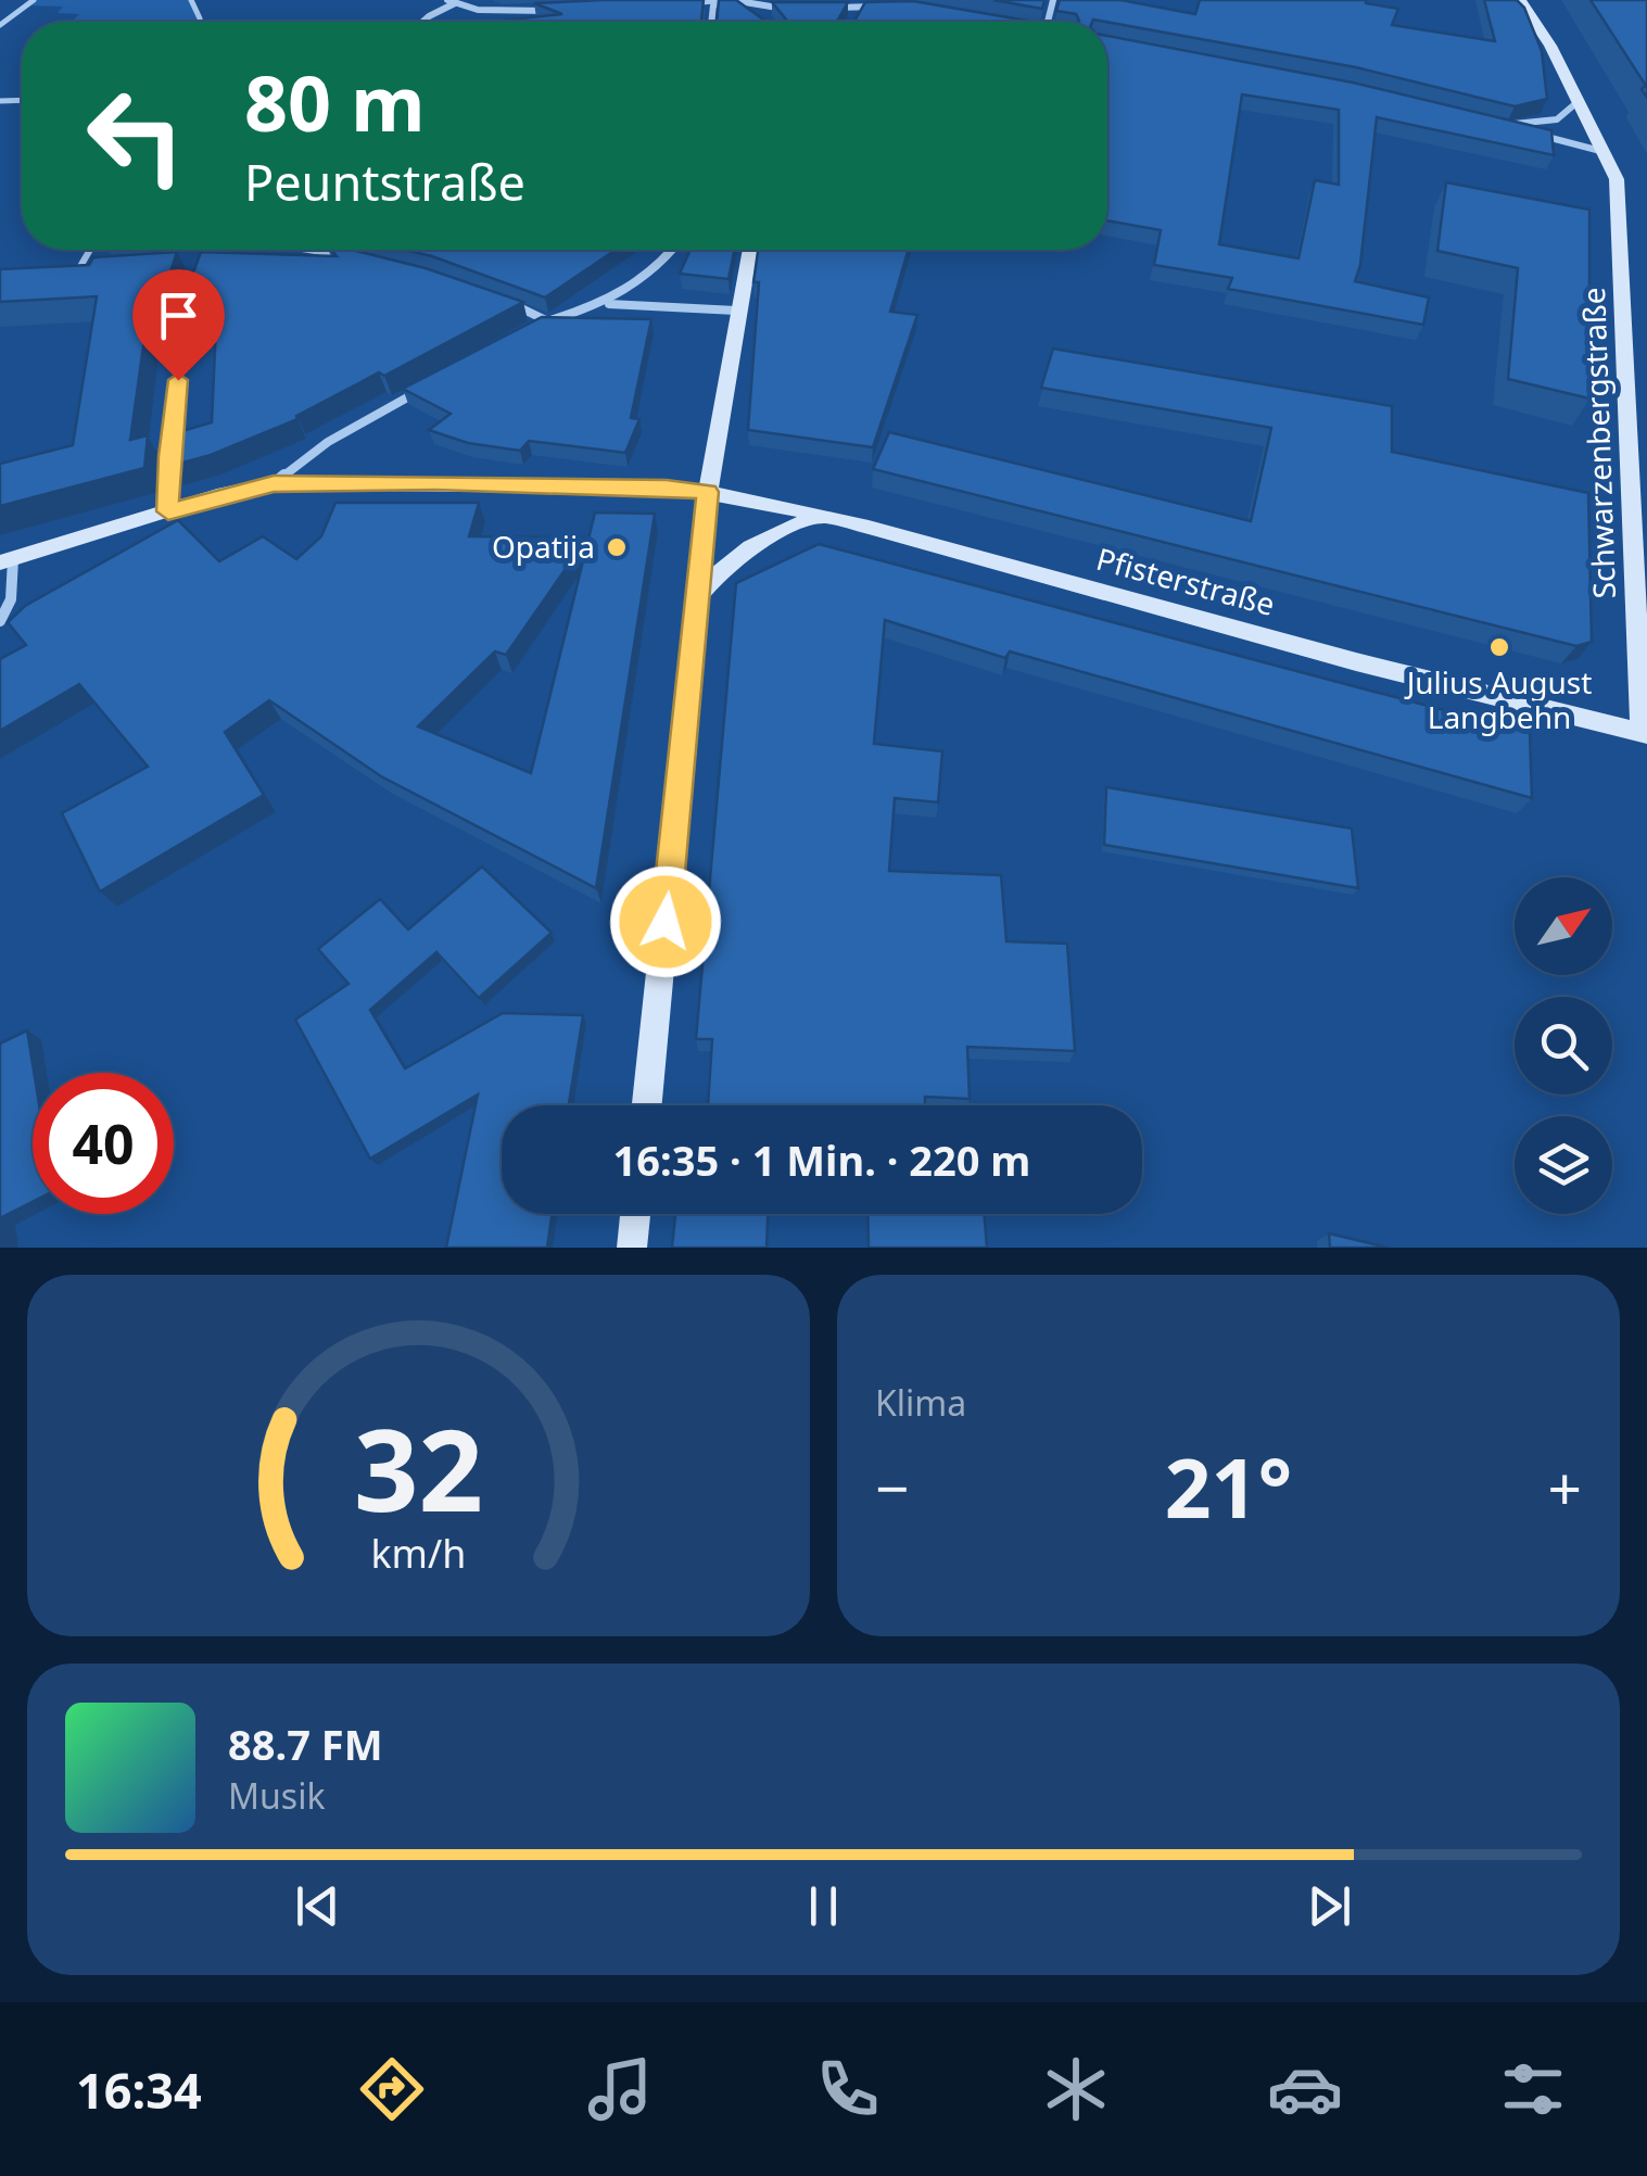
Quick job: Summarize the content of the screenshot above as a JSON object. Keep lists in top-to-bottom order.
{
  "streets": {
    "street": ["Schwarzenbergstraße", "Pfisterstraße"]
  },
  "crossings": [
    ["Schwarzenbergstraße", "Pfisterstraße"]
  ],
  "places": ["Opatija", "Julius August Langbehn"],
  "north": "top right",
  "page": {
    "turn": ["80 m", "Peuntstraße"],
    "limit": "40",
    "trip": "16:35 · 1 Min. · 220 m",
    "tile": "Klima",
    "heat": ["−", "21°", "+"],
    "song": ["88.7 FM", "Musik"],
    "tabs": "16:34",
    "gauge": ["32", "km/h"]
  }
}
